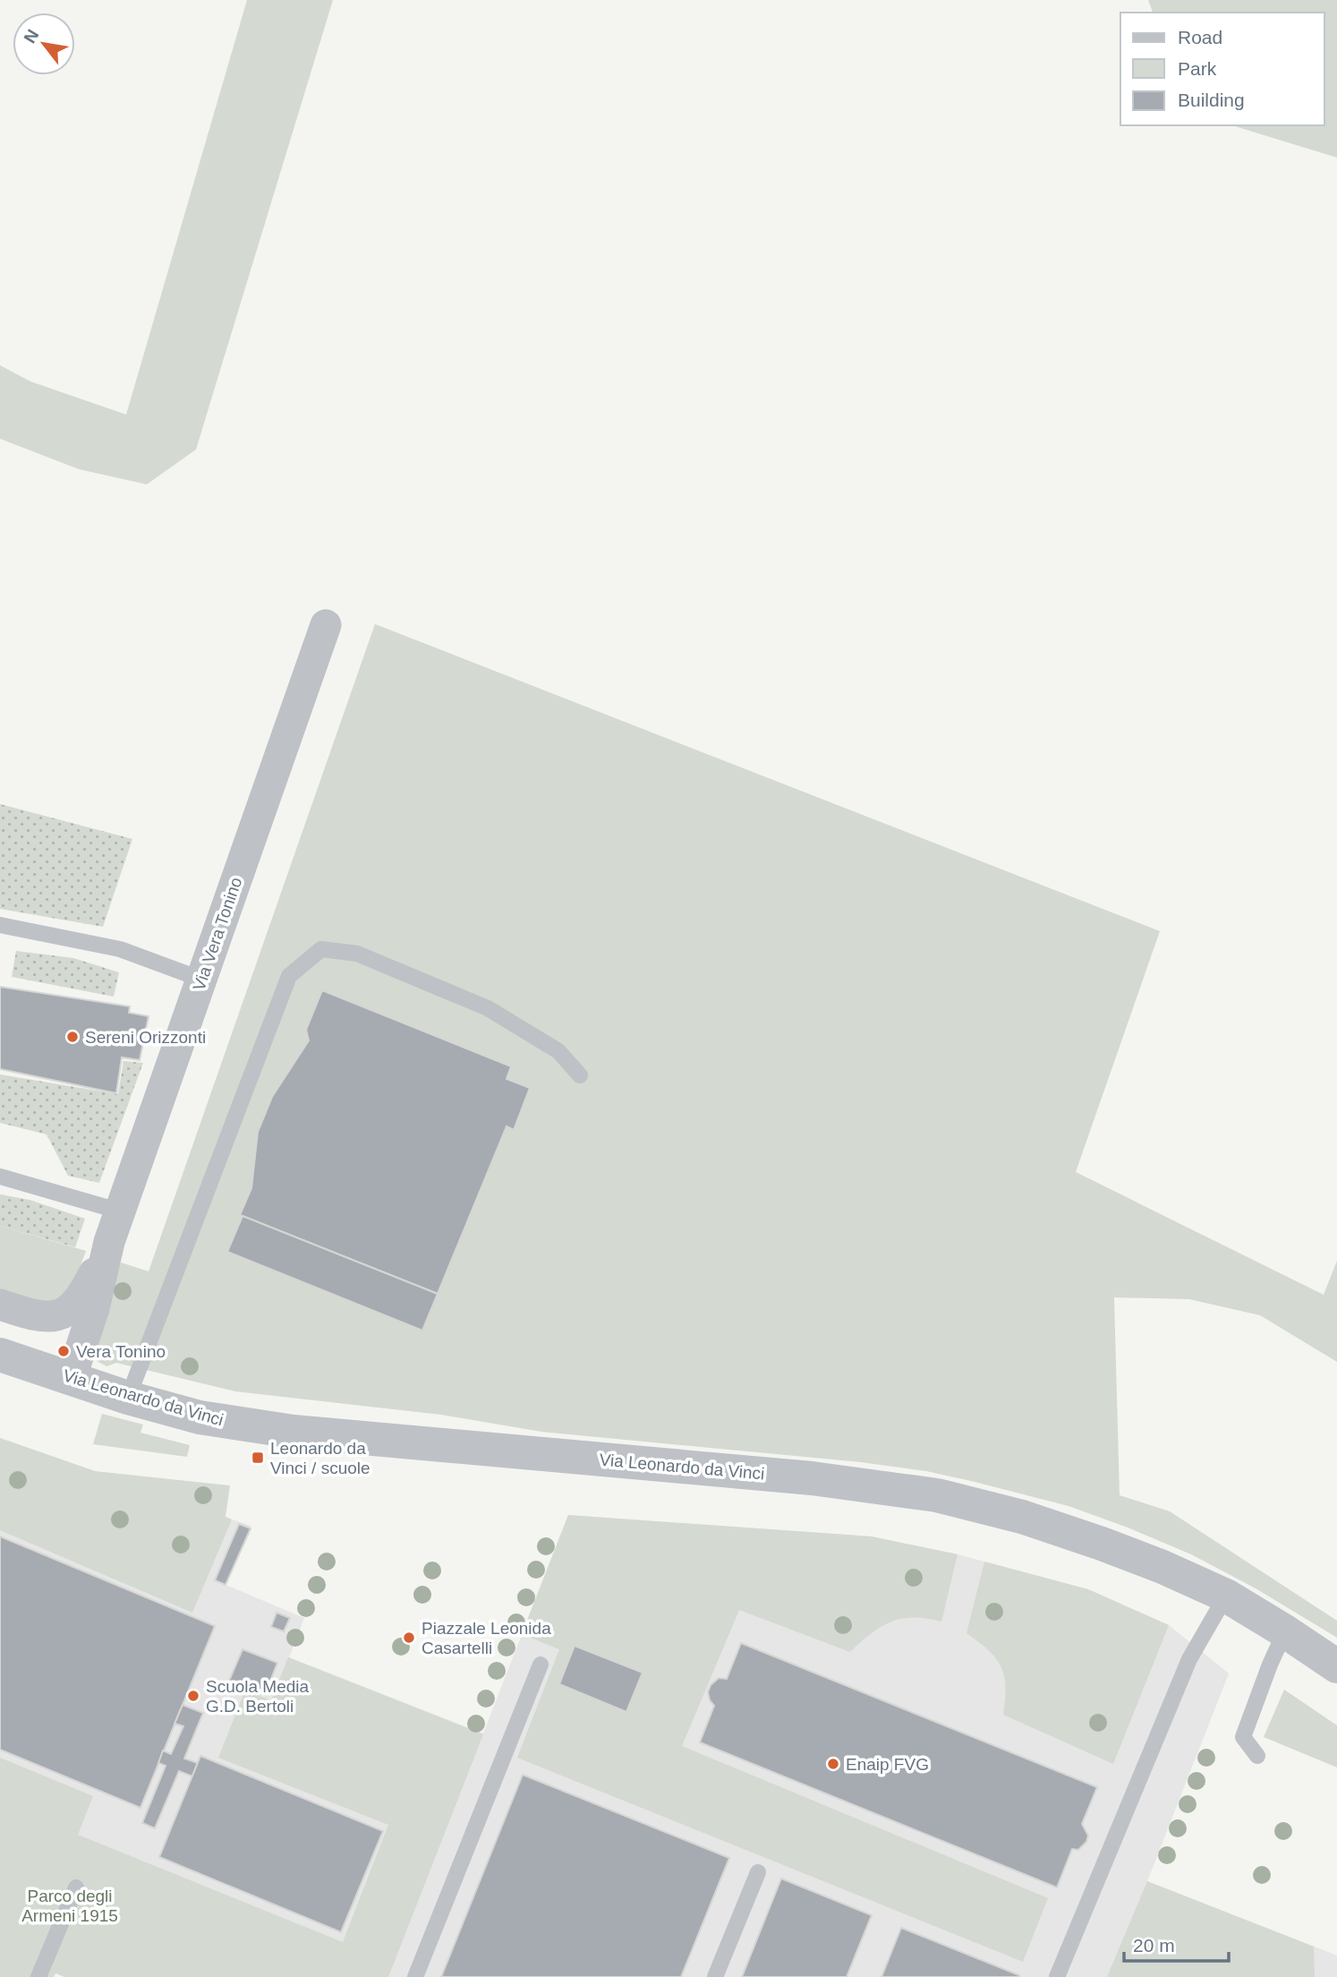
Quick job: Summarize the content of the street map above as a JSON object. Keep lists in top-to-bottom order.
{
  "streets": {
    "street": ["Via Vera Tonino", "Via Leonardo da Vinci"]
  },
  "crossings": [
    ["Via Vera Tonino", "Via Leonardo da Vinci"]
  ],
  "parks": ["Parco degli Armeni 1915"],
  "places": {
    "other": [
      "Sereni Orizzonti",
      "Vera Tonino",
      "Piazzale Leonida Casartelli",
      "Scuola Media G.D. Bertoli",
      "Enaip FVG"
    ],
    "transit": ["Leonardo da Vinci / scuole"]
  },
  "legend": ["Road", "Park", "Building"],
  "scale_bar": "20 m",
  "north": "top left"
}
